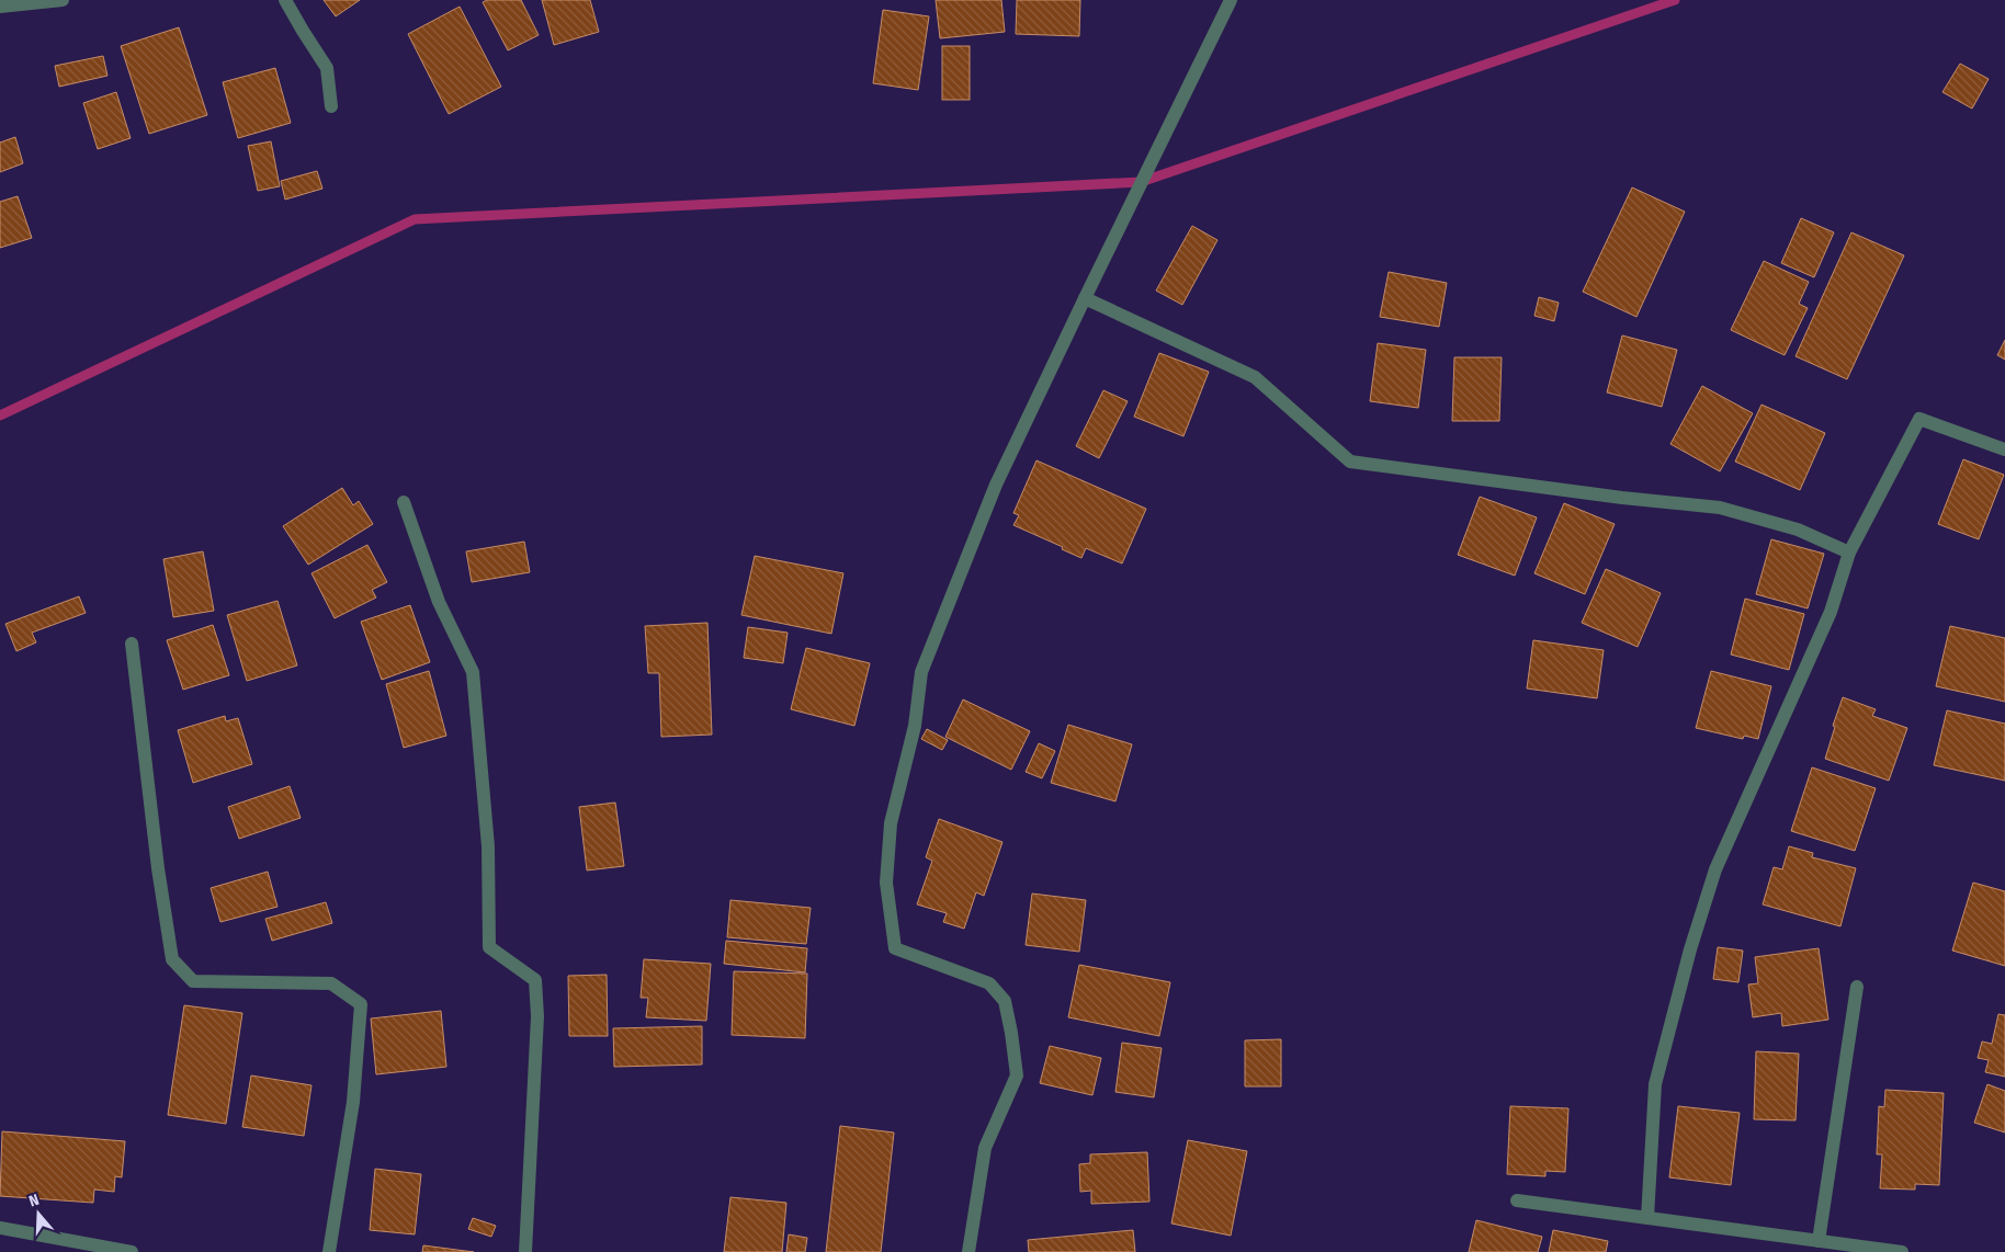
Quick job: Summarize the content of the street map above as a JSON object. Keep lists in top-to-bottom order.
{
  "north": "top"
}
